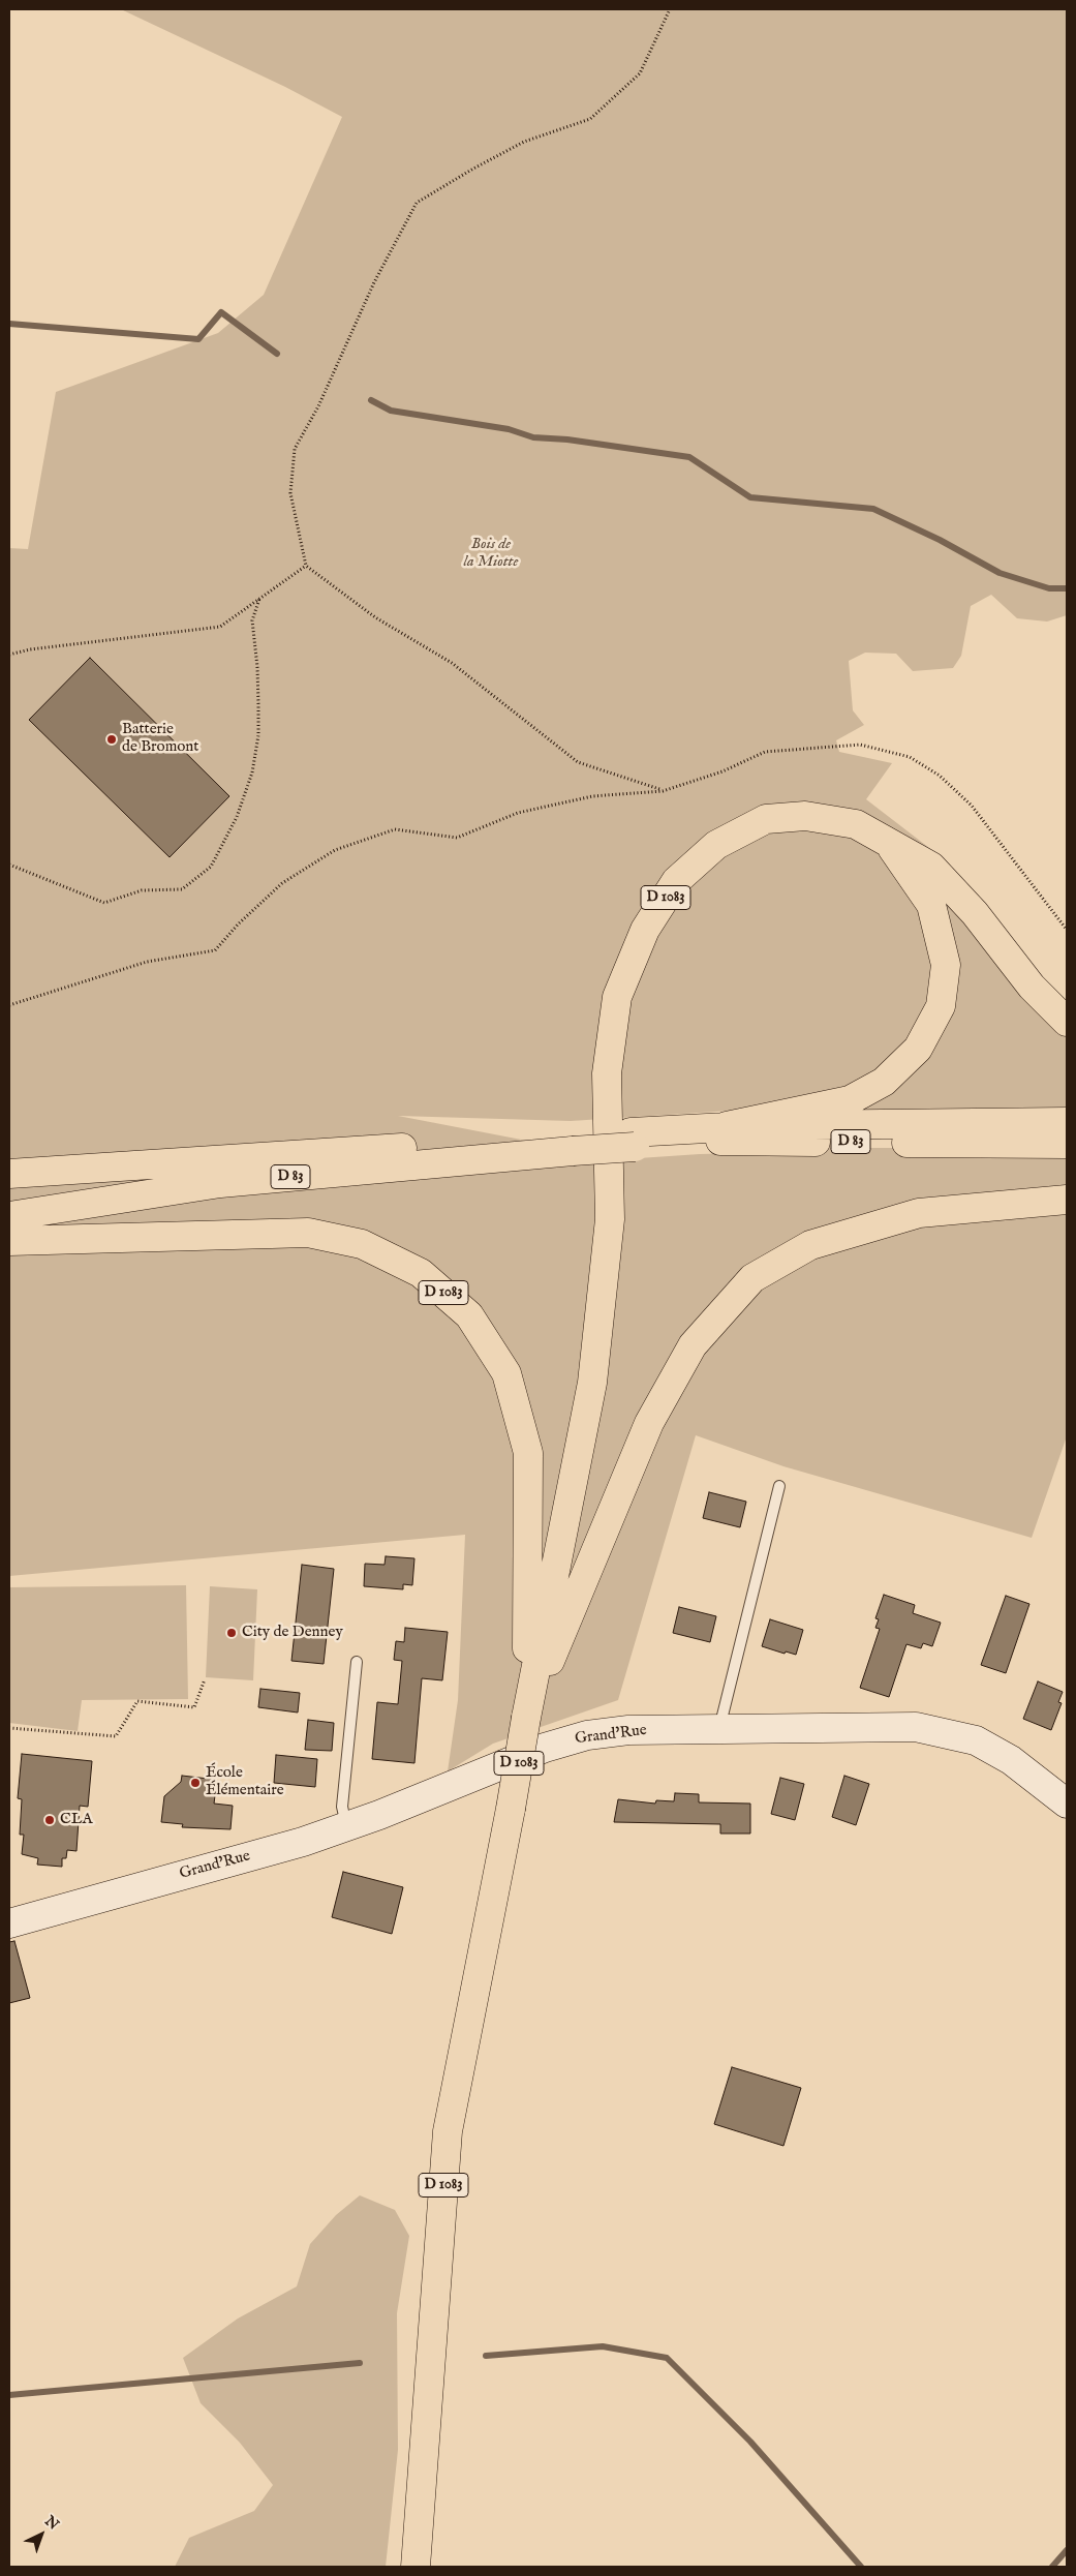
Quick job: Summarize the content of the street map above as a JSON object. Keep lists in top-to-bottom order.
{
  "streets": {
    "main road": ["D 1083", "D 83"],
    "street": ["Grand'Rue"]
  },
  "crossings": [
    ["D 1083", "D 83"]
  ],
  "parks": ["Bois de la Miotte"],
  "places": [
    "Batterie de Bromont",
    "City de Denney",
    "École Élémentaire",
    "CLA"
  ],
  "north": "top right"
}
